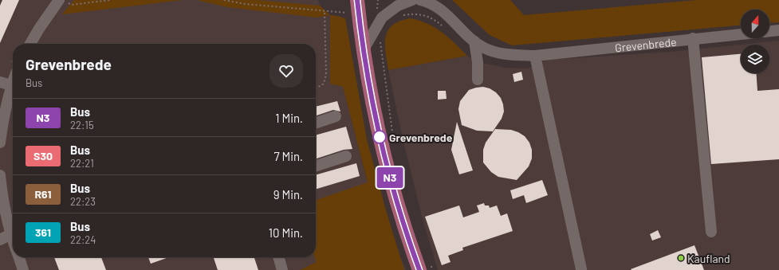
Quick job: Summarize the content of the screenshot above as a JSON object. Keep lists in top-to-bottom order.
{
  "streets": {
    "street": ["Grevenbrede"]
  },
  "places": ["Grevenbrede", "Kaufland"],
  "lines": ["bus line N3"],
  "north": "top",
  "page": {
    "on_map": "N3",
    "heading": ["Grevenbrede", "Bus"],
    "list": [
      {
        "mark": "N3",
        "name": "Bus",
        "note": "22:15",
        "value": "1 Min."
      },
      {
        "mark": "S30",
        "name": "Bus",
        "note": "22:21",
        "value": "7 Min."
      },
      {
        "mark": "R61",
        "name": "Bus",
        "note": "22:23",
        "value": "9 Min."
      },
      {
        "mark": "361",
        "name": "Bus",
        "note": "22:24",
        "value": "10 Min."
      }
    ]
  }
}
